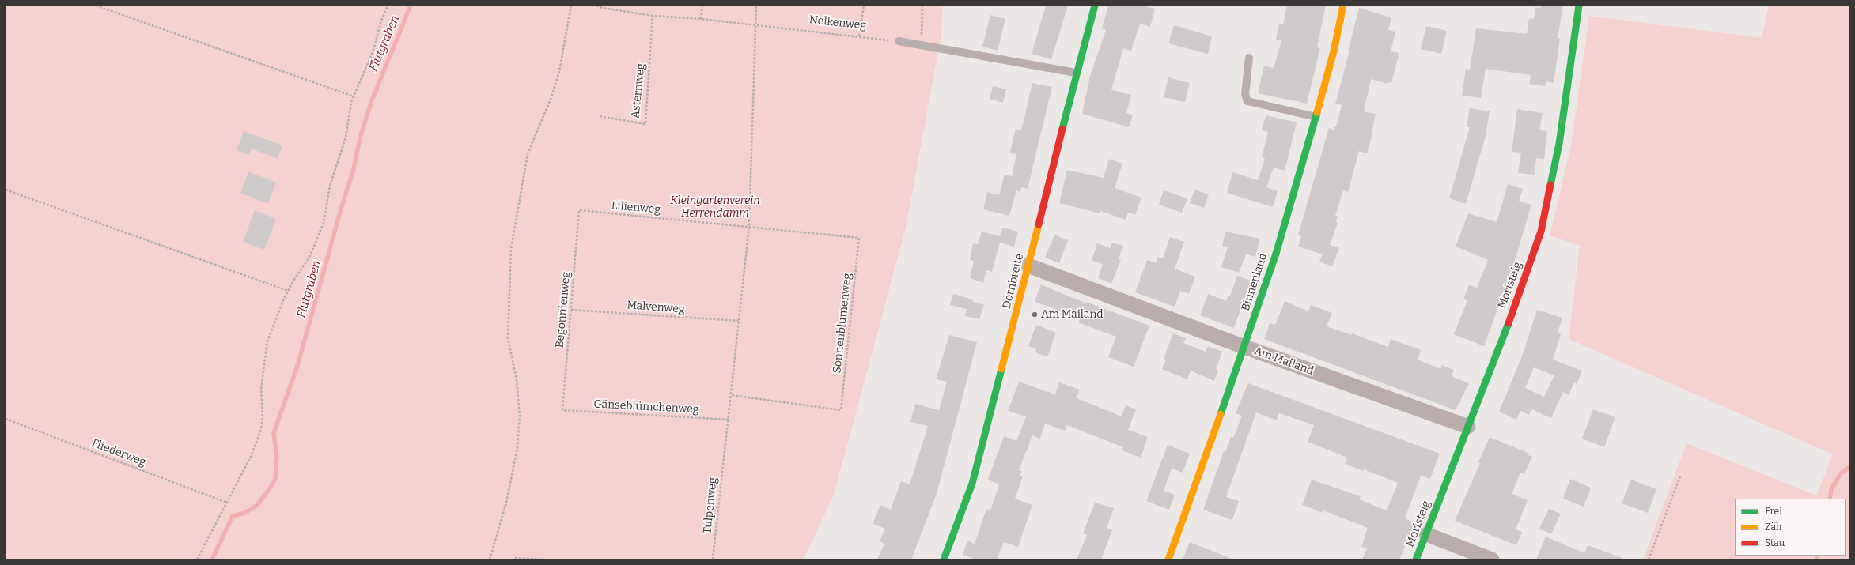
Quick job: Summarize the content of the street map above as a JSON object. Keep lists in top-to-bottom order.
{
  "streets": {
    "street": [
      "Dornbreite",
      "Binnenland",
      "Moristeig",
      "Am Mailand"
    ],
    "path": [
      "Nelkenweg",
      "Asternweg",
      "Lilienweg",
      "Malvenweg",
      "Begonnienweg",
      "Sonnenblumenweg",
      "Gänseblümchenweg",
      "Fliederweg",
      "Tulpenweg"
    ]
  },
  "crossings": [
    ["Nelkenweg", "Asternweg"],
    ["Nelkenweg", "Tulpenweg"],
    ["Lilienweg", "Begonnienweg"],
    ["Lilienweg", "Sonnenblumenweg"],
    ["Lilienweg", "Tulpenweg"],
    ["Dornbreite", "Am Mailand"],
    ["Binnenland", "Am Mailand"],
    ["Moristeig", "Am Mailand"],
    ["Malvenweg", "Begonnienweg"],
    ["Malvenweg", "Tulpenweg"],
    ["Begonnienweg", "Gänseblümchenweg"],
    ["Sonnenblumenweg", "Tulpenweg"],
    ["Gänseblümchenweg", "Tulpenweg"]
  ],
  "water": ["Flutgraben"],
  "parks": ["Kleingartenverein Herrendamm"],
  "places": ["Am Mailand"],
  "legend": ["Frei", "Zäh", "Stau"]
}
